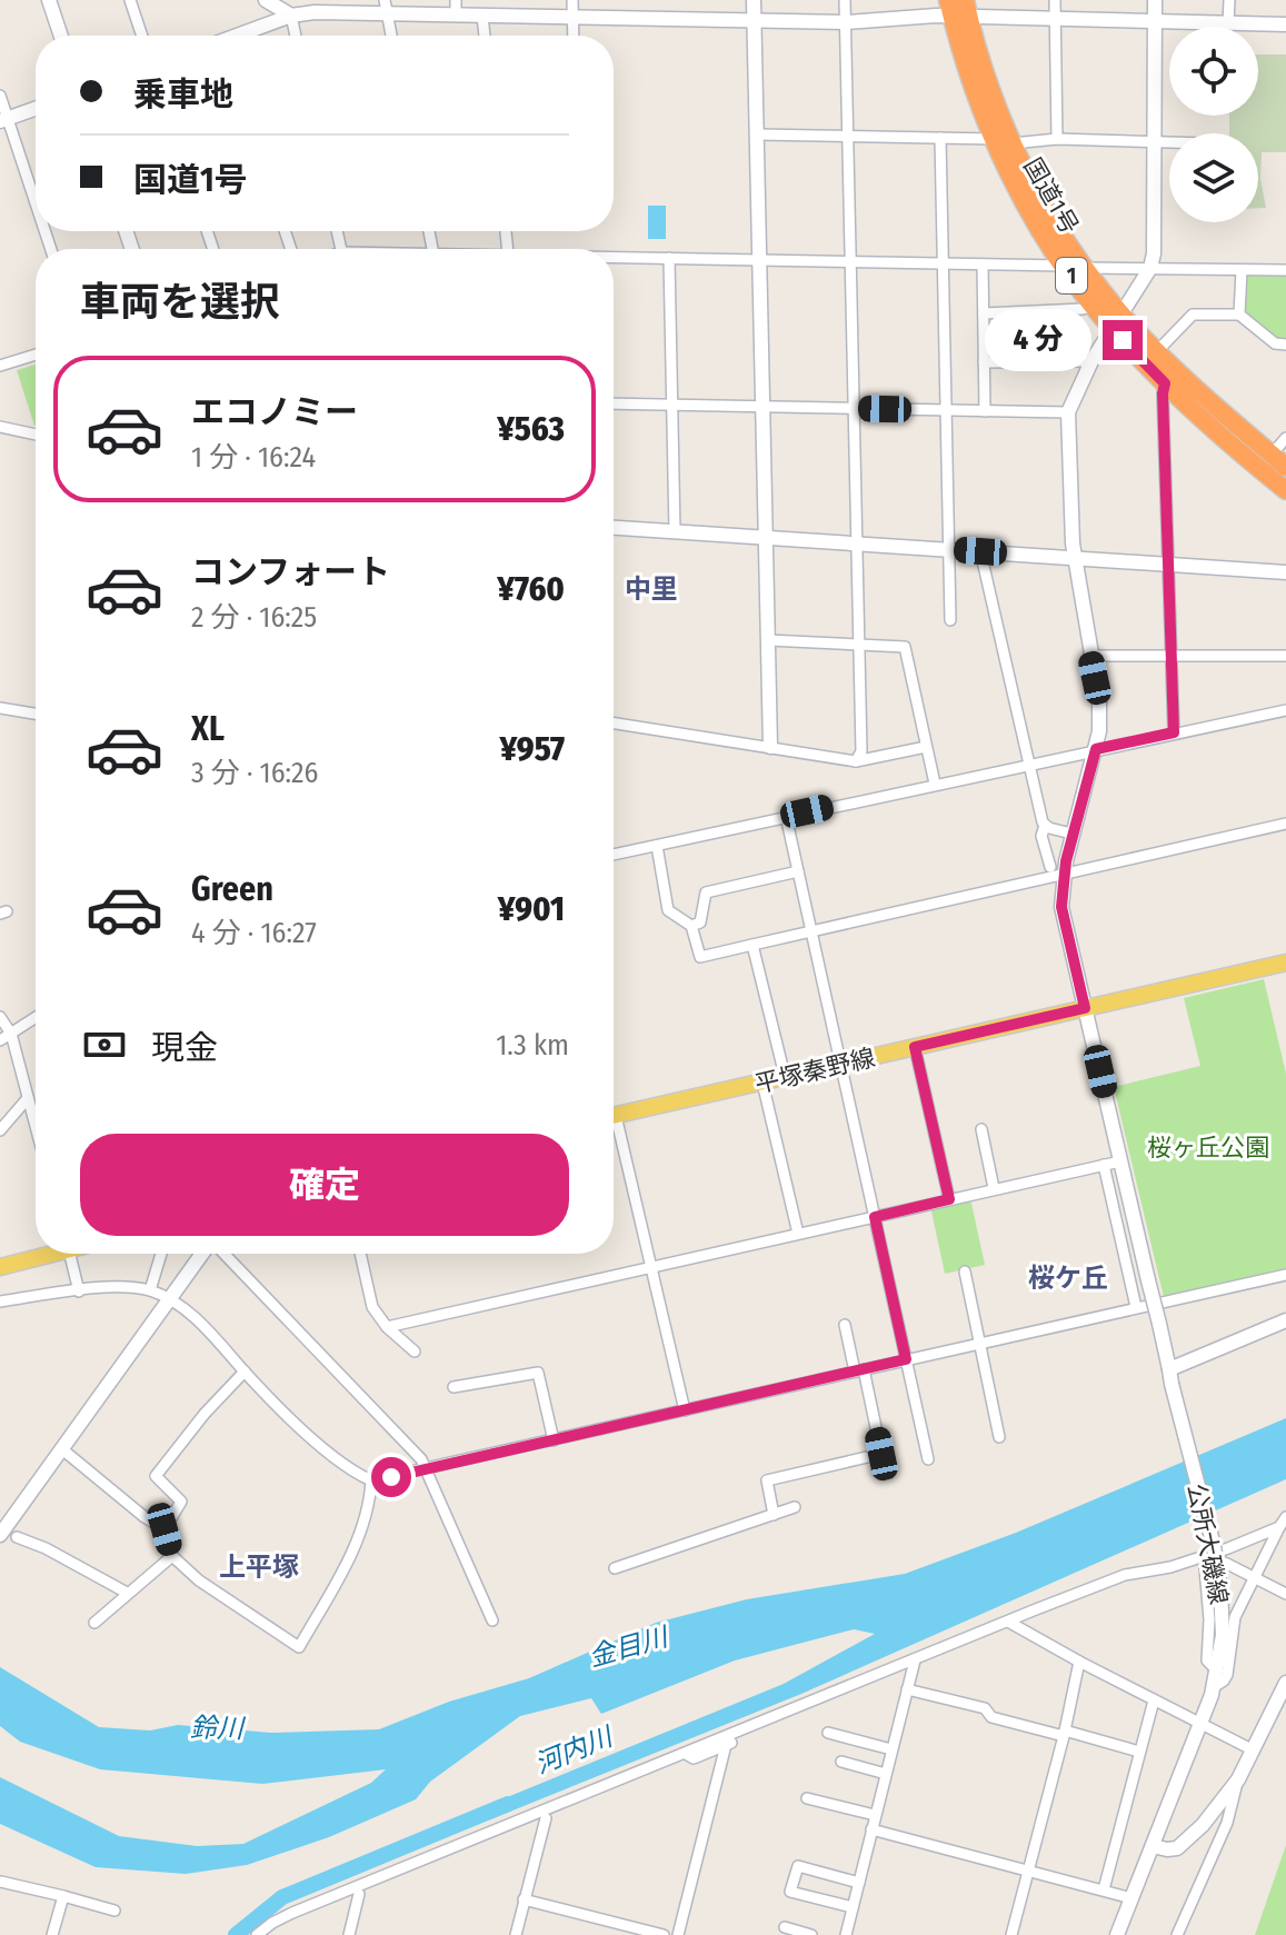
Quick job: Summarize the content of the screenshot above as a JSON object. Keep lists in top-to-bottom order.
{
  "streets": {
    "highway": ["国道1号", "1"],
    "main road": ["平塚秦野線"],
    "street": ["公所大磯線"]
  },
  "crossings": [
    ["平塚秦野線", "公所大磯線"]
  ],
  "districts": ["中里", "桜ケ丘", "上平塚"],
  "water": ["金目川", "鈴川", "河内川"],
  "parks": ["桜ヶ丘公園"],
  "page": {
    "banner": ["乗車地", "国道1号"],
    "heading": "車両を選択",
    "bubble": "4 分",
    "list": [
      {
        "name": "エコノミー",
        "note": "1 分 · 16:24",
        "value": "¥563"
      },
      {
        "name": "コンフォート",
        "note": "2 分 · 16:25",
        "value": "¥760"
      },
      {
        "name": "XL",
        "note": "3 分 · 16:26",
        "value": "¥957"
      },
      {
        "name": "Green",
        "note": "4 分 · 16:27",
        "value": "¥901"
      }
    ],
    "pay": ["現金", "1.3 km"],
    "buttons": "確定"
  }
}
